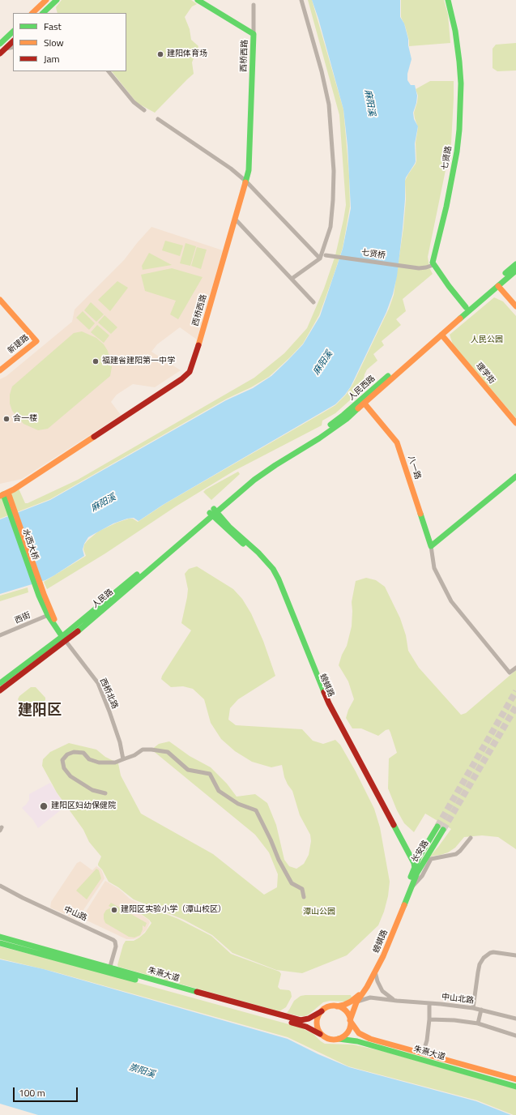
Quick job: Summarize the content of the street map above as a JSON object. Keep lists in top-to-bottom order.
{
  "streets": {
    "main road": [
      "西桥西路",
      "七贤路",
      "新建路",
      "理学街",
      "人民西路",
      "八一路",
      "水西大桥",
      "人民路",
      "螃蜞路",
      "长安路",
      "朱熹大道"
    ],
    "street": [
      "七贤桥",
      "西街",
      "西桥北路",
      "中山路",
      "中山北路"
    ]
  },
  "crossings": [
    ["西桥西路", "水西大桥"],
    ["七贤路", "七贤桥"],
    ["理学街", "人民西路"],
    ["人民西路", "八一路"],
    ["人民西路", "人民路"],
    ["人民西路", "螃蜞路"],
    ["水西大桥", "人民路"],
    ["水西大桥", "西街"],
    ["水西大桥", "西桥北路"],
    ["人民路", "螃蜞路"],
    ["人民路", "西桥北路"],
    ["螃蜞路", "长安路"],
    ["中山路", "朱熹大道"]
  ],
  "districts": ["建阳区"],
  "water": ["麻阳溪", "崇阳溪"],
  "parks": ["人民公园", "潭山公园"],
  "places": [
    "建阳体育场",
    "福建省建阳第一中学",
    "合一楼",
    "建阳区妇幼保健院",
    "建阳区实验小学（潭山校区）"
  ],
  "legend": ["Fast", "Slow", "Jam"],
  "scale_bar": "100 m"
}
